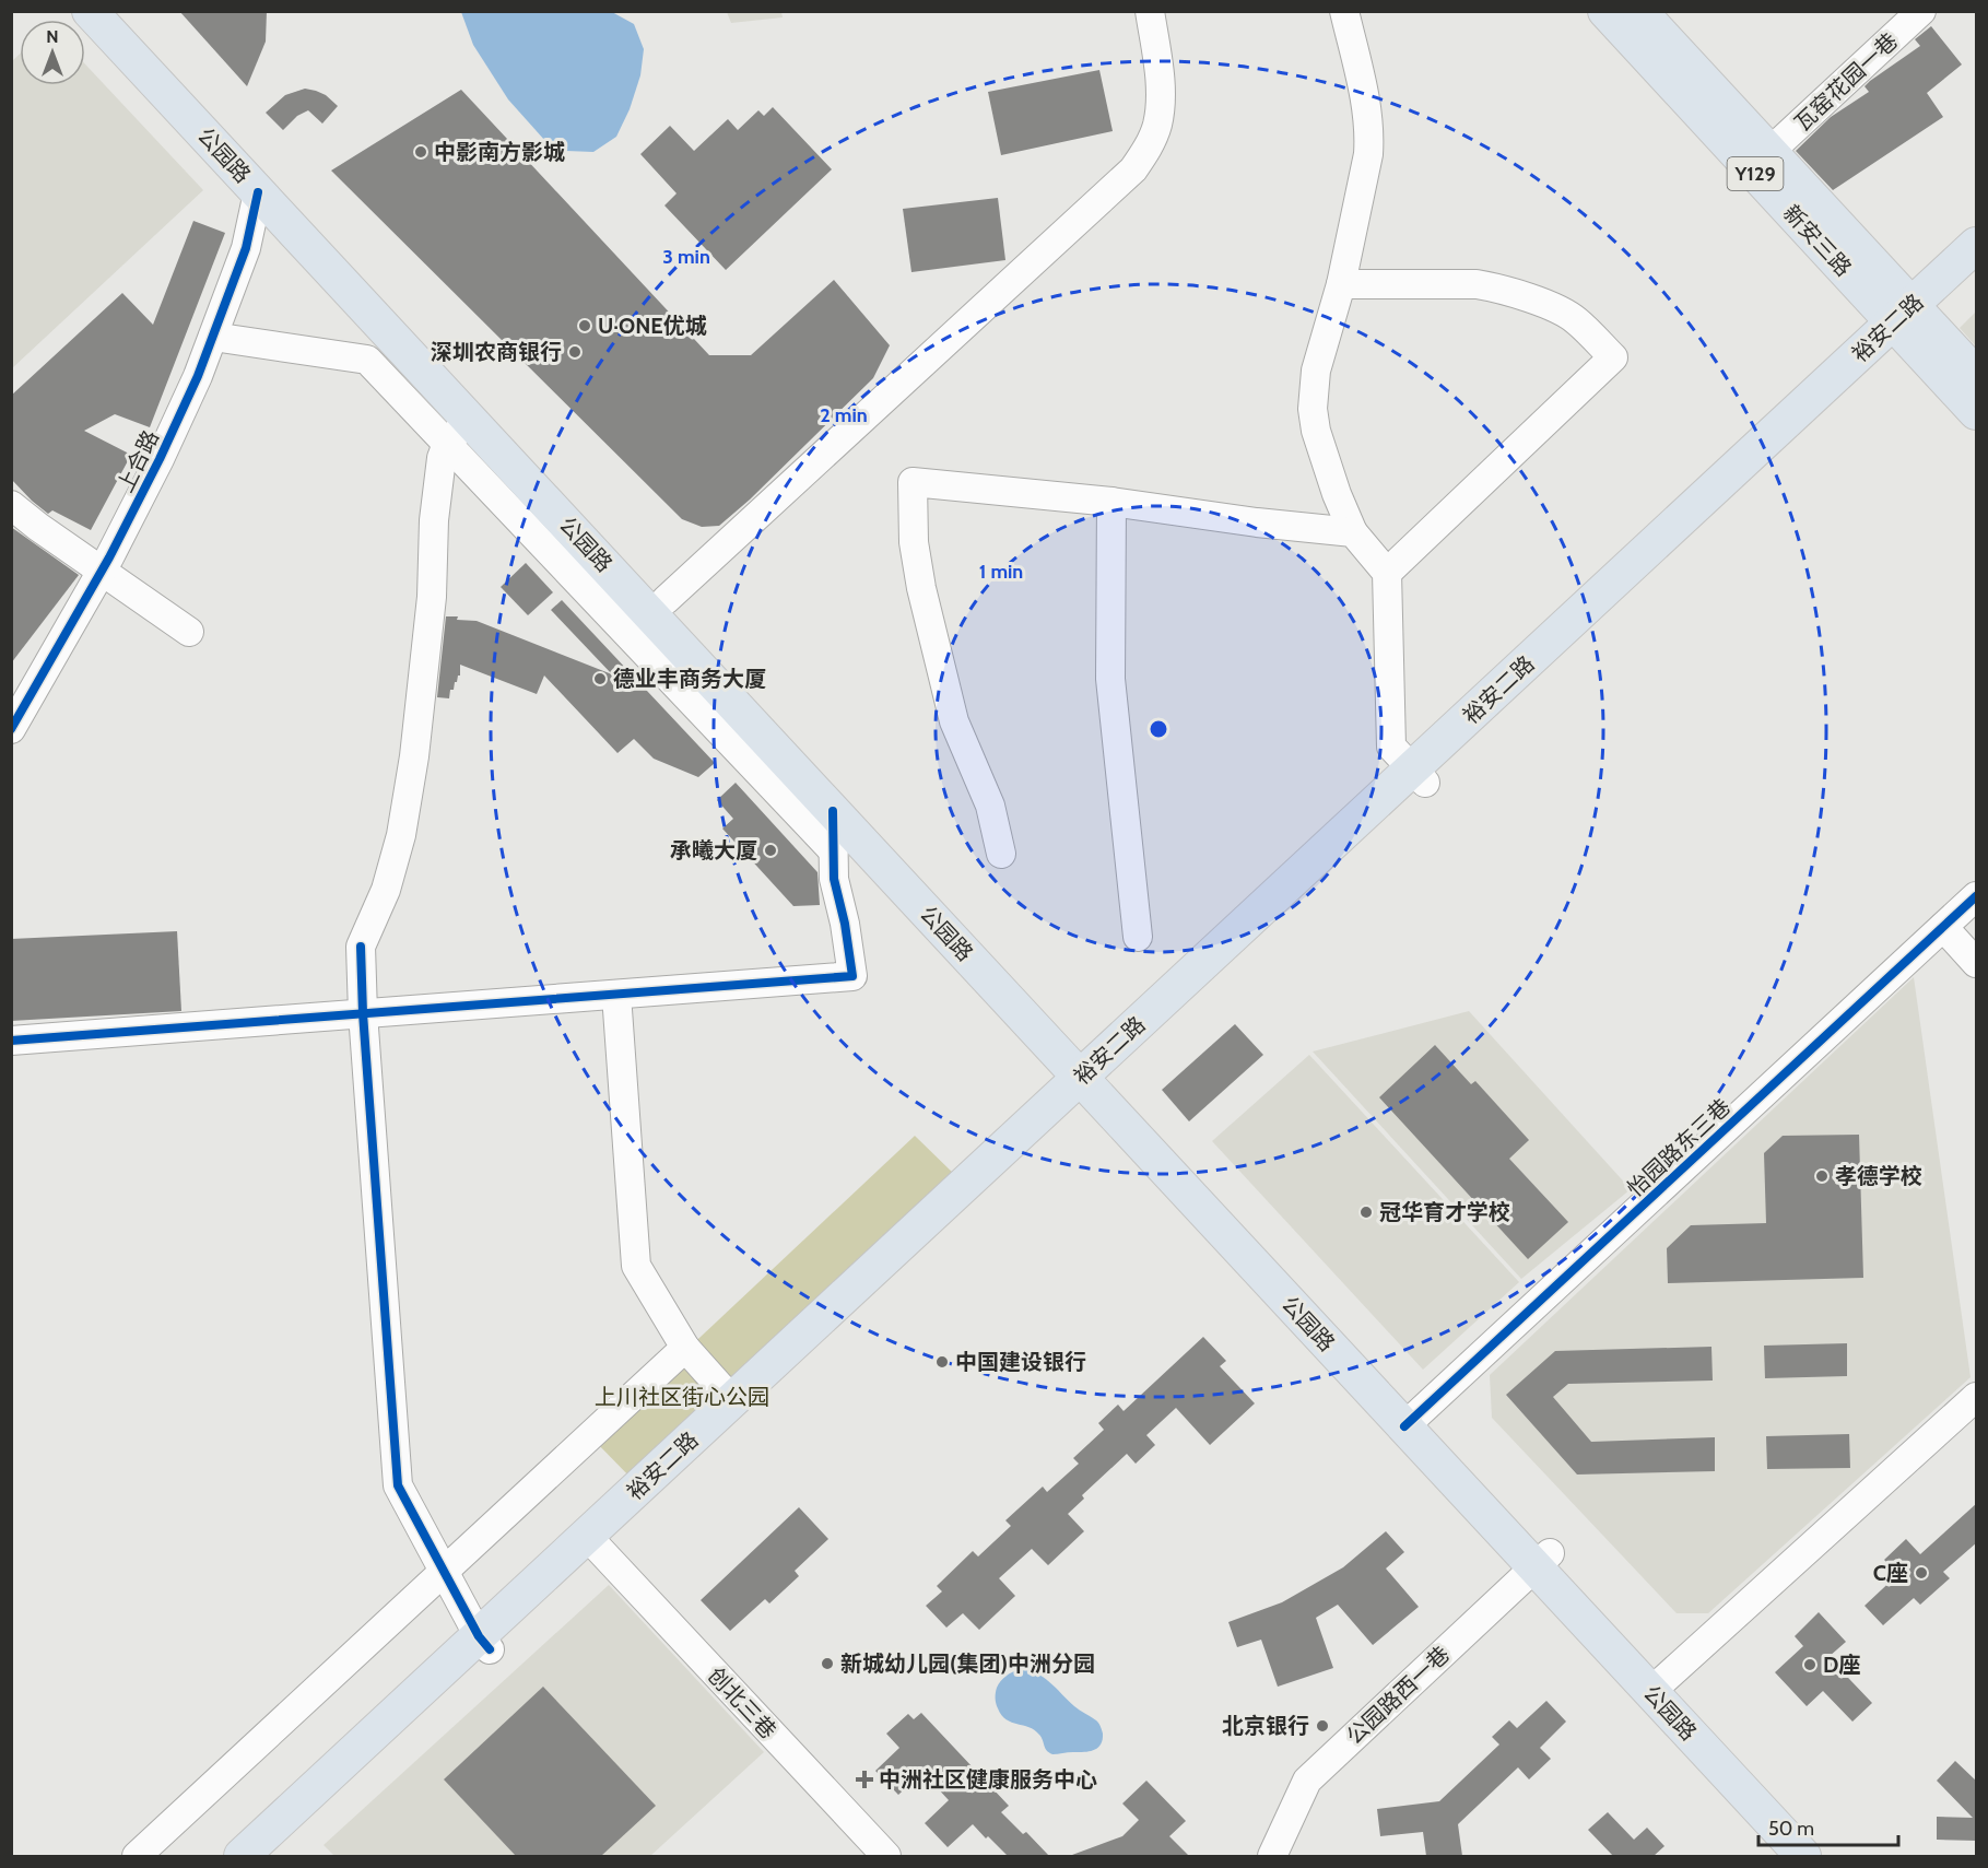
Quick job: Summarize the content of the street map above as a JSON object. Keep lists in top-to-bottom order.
{
  "streets": {
    "main road": [
      "公园路",
      "Y129",
      "新安三路",
      "裕安二路"
    ],
    "street": [
      "瓦窑花园一巷",
      "上合路",
      "怡园路东三巷",
      "公园路西一巷",
      "创北三巷"
    ]
  },
  "crossings": [
    ["瓦窑花园一巷", "新安三路"],
    ["公园路", "裕安二路"],
    ["公园路", "上合路"],
    ["公园路", "怡园路东三巷"],
    ["公园路", "公园路西一巷"],
    ["新安三路", "裕安二路"],
    ["裕安二路", "创北三巷"]
  ],
  "parks": ["上川社区街心公园"],
  "places": {
    "other": [
      "中影南方影城",
      "U·ONE优城",
      "深圳农商银行",
      "德业丰商务大厦",
      "承曦大厦",
      "孝德学校",
      "冠华育才学校",
      "中国建设银行",
      "C座",
      "新城幼儿园(集团)中洲分园",
      "D座",
      "北京银行"
    ],
    "health": ["中洲社区健康服务中心"]
  },
  "scale_bar": "50 m",
  "north": "top",
  "rings": ["3 min", "2 min", "1 min"]
}
